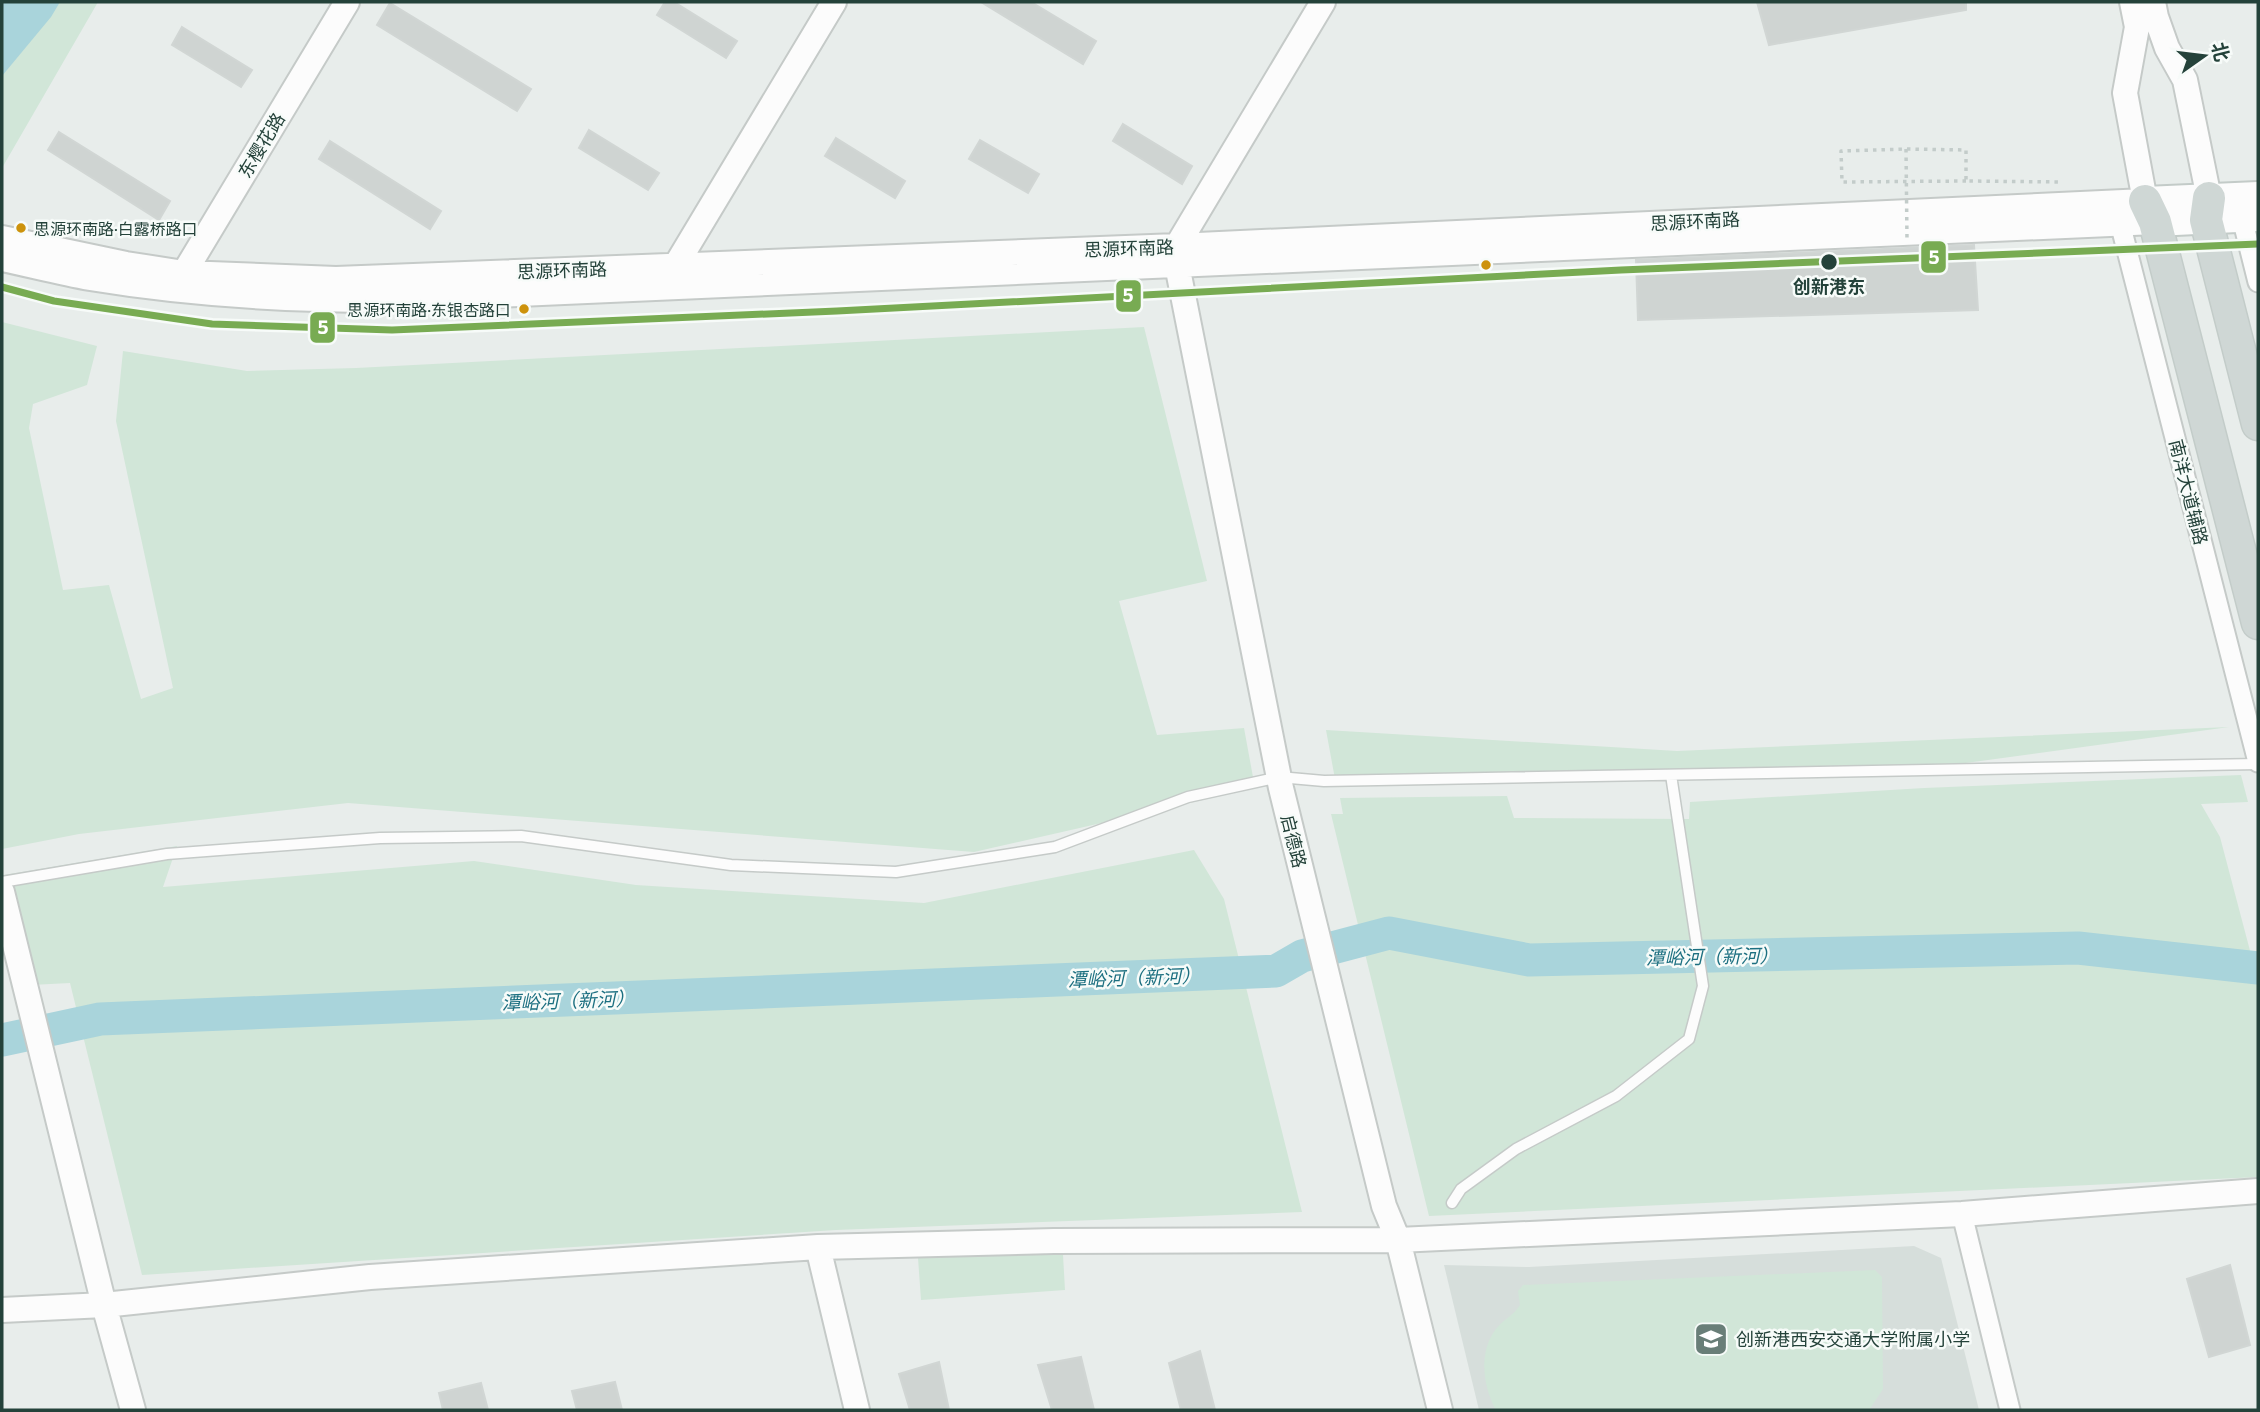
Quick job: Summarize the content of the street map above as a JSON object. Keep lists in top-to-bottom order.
{
  "streets": {
    "main road": ["思源环南路"],
    "street": ["东樱花路", "南洋大道辅路", "启德路"]
  },
  "crossings": [
    ["东樱花路", "思源环南路"],
    ["思源环南路", "南洋大道辅路"],
    ["思源环南路", "启德路"]
  ],
  "water": ["潭峪河（新河）"],
  "places": {
    "other": ["思源环南路·白露桥路口", "创新港东", "思源环南路·东银杏路口"],
    "school or university": ["创新港西安交通大学附属小学"]
  },
  "lines": ["transit line 5"],
  "north": "right"
}
